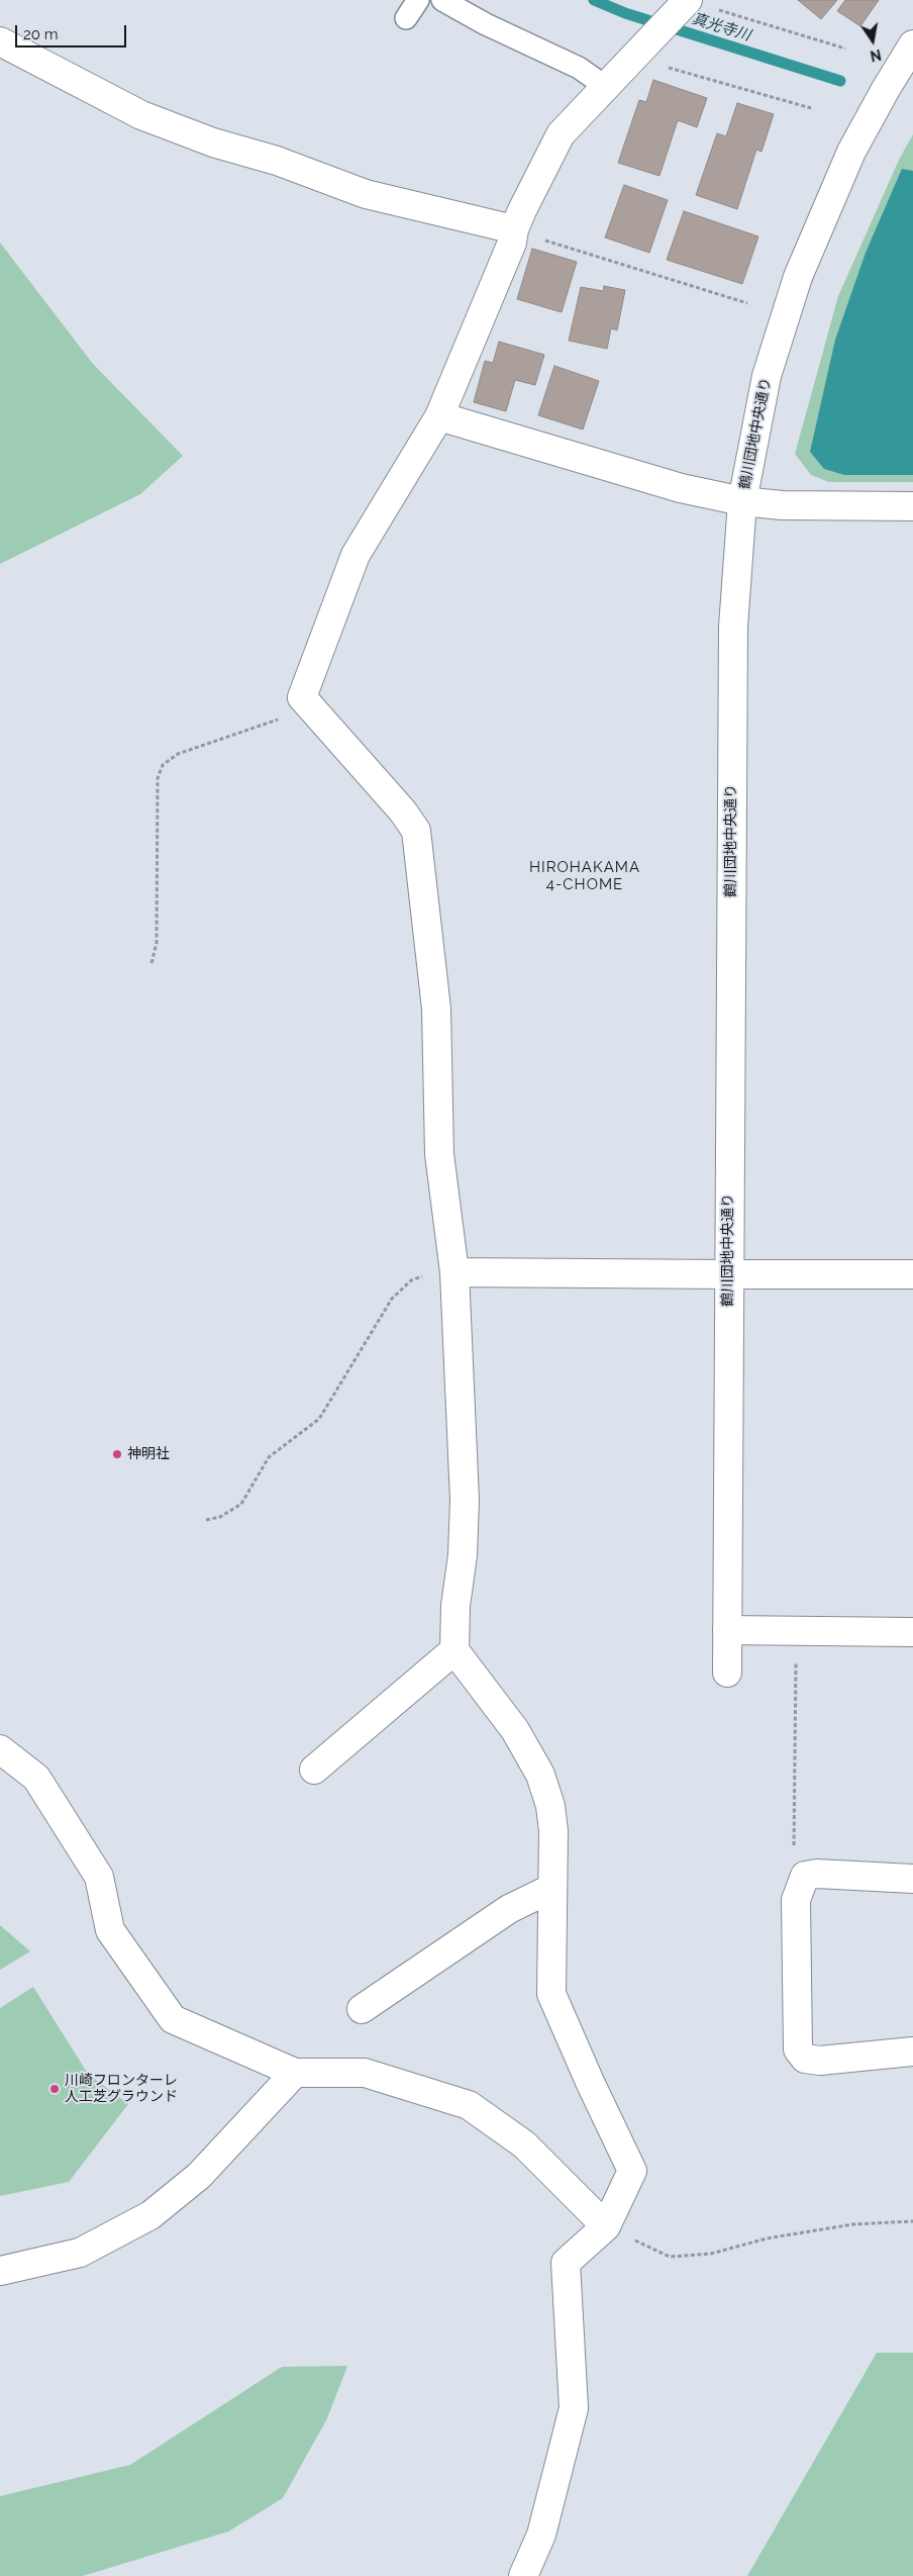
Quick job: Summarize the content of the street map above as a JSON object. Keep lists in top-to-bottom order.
{
  "streets": {
    "street": ["鶴川団地中央通り"]
  },
  "districts": ["HIROHAKAMA 4-CHOME"],
  "water": ["真光寺川"],
  "places": ["神明社", "川崎フロンターレ 人工芝グラウンド"],
  "scale_bar": "20 m",
  "north": "bottom"
}
